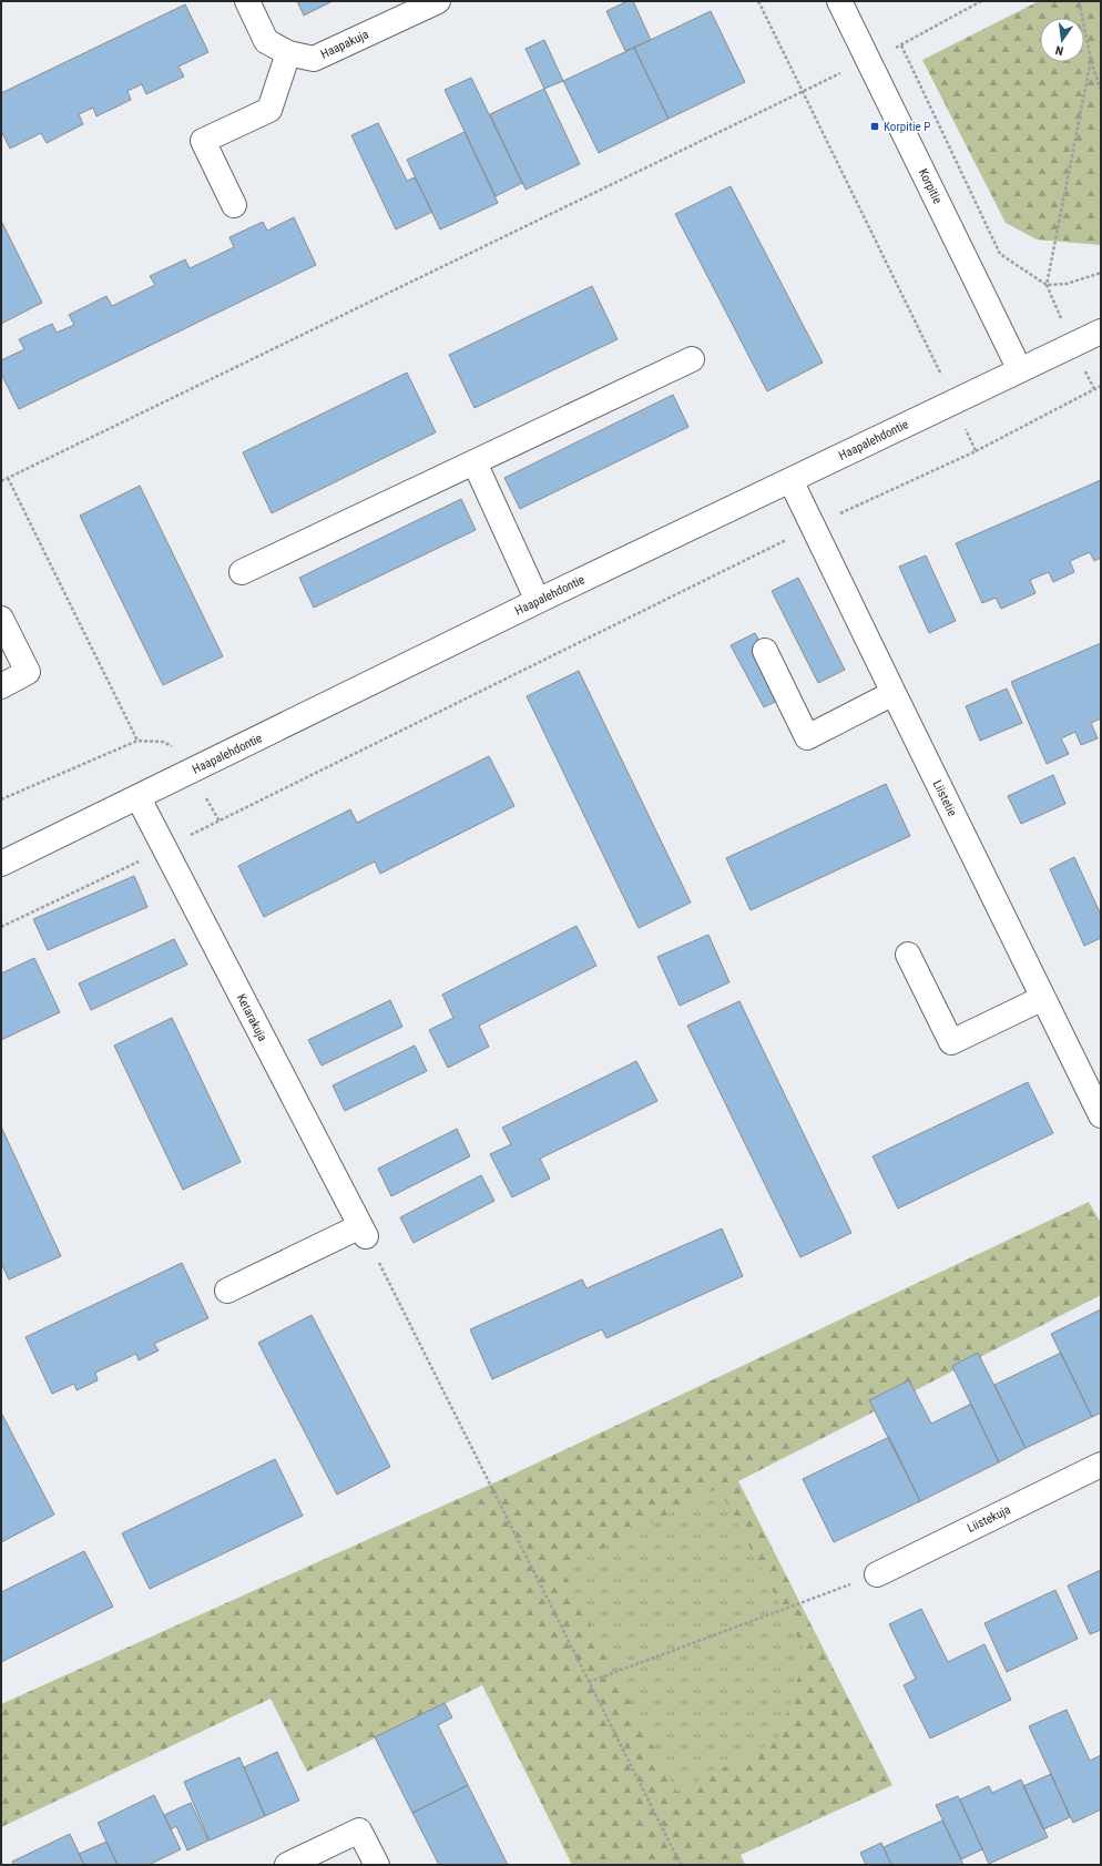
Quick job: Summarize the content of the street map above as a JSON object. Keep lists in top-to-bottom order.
{
  "streets": {
    "street": [
      "Haapakuja",
      "Korpitie",
      "Haapalehdontie",
      "Liistetie",
      "Ketarakuja",
      "Liistekuja"
    ]
  },
  "crossings": [
    ["Korpitie", "Haapalehdontie"],
    ["Haapalehdontie", "Liistetie"],
    ["Haapalehdontie", "Ketarakuja"]
  ],
  "places": {
    "transit": ["Korpitie P"]
  },
  "north": "bottom"
}
